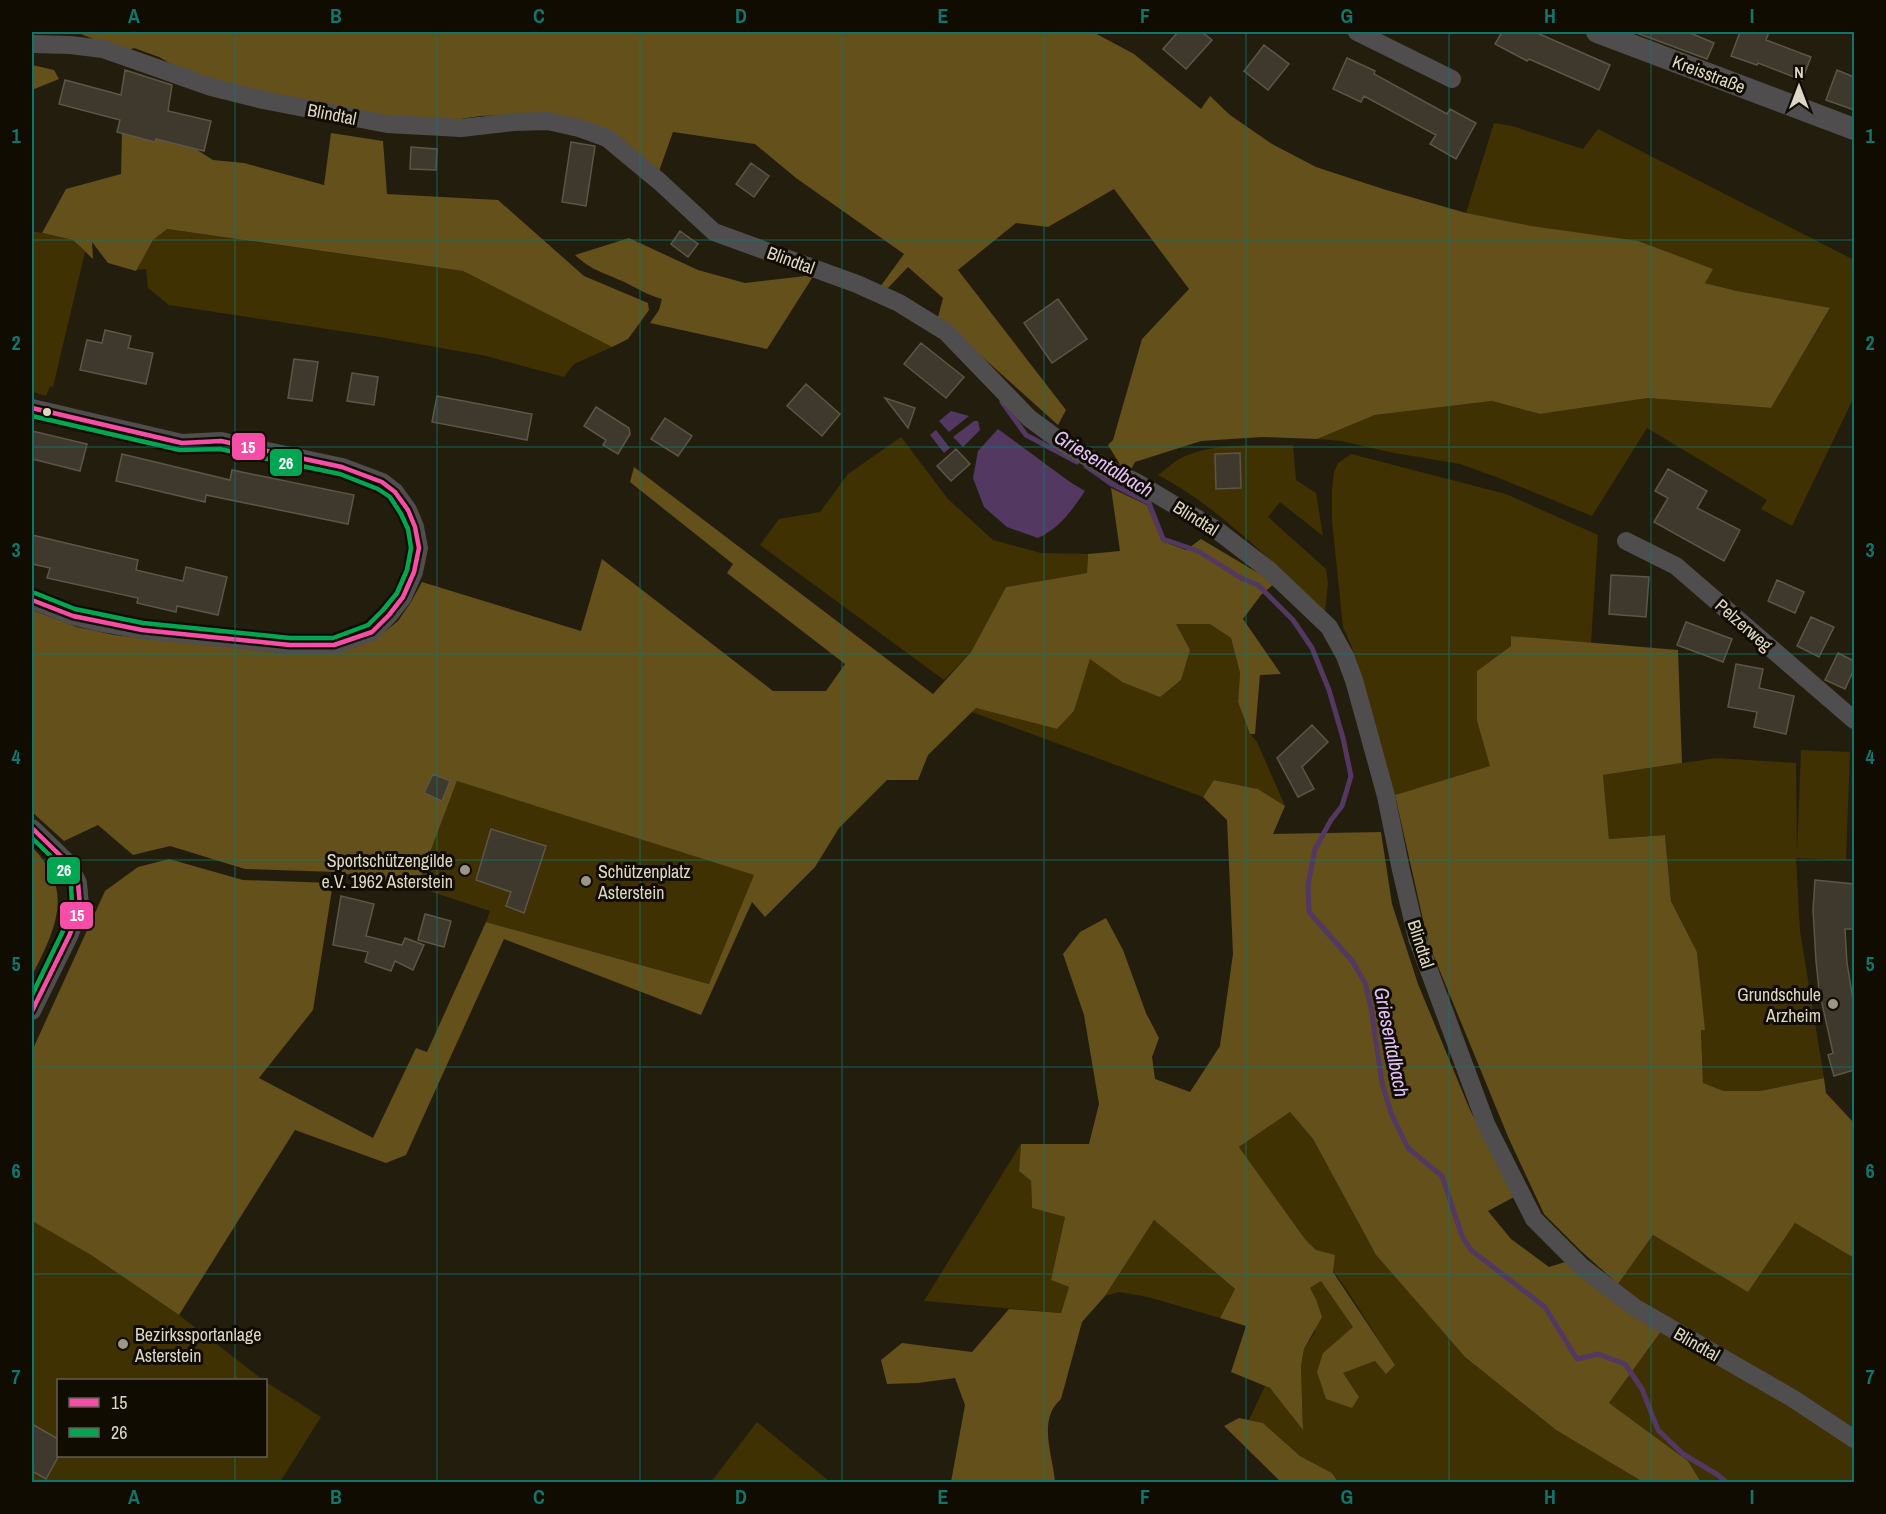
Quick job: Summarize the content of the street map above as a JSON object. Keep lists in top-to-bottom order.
{
  "streets": {
    "street": ["Kreisstraße", "Blindtal", "Pelzerweg"]
  },
  "water": ["Griesentalbach"],
  "places": [
    "Sportschützengilde e.V. 1962 Asterstein",
    "Schützenplatz Asterstein",
    "Grundschule Arzheim",
    "Bezirkssportanlage Asterstein"
  ],
  "lines": ["transit line 15", "transit line 26"],
  "legend": ["15", "26"],
  "north": "top",
  "grid": {
    "columns": [
      "A",
      "B",
      "C",
      "D",
      "E",
      "F",
      "G",
      "H",
      "I"
    ],
    "rows": [
      "1",
      "2",
      "3",
      "4",
      "5",
      "6",
      "7"
    ]
  }
}
